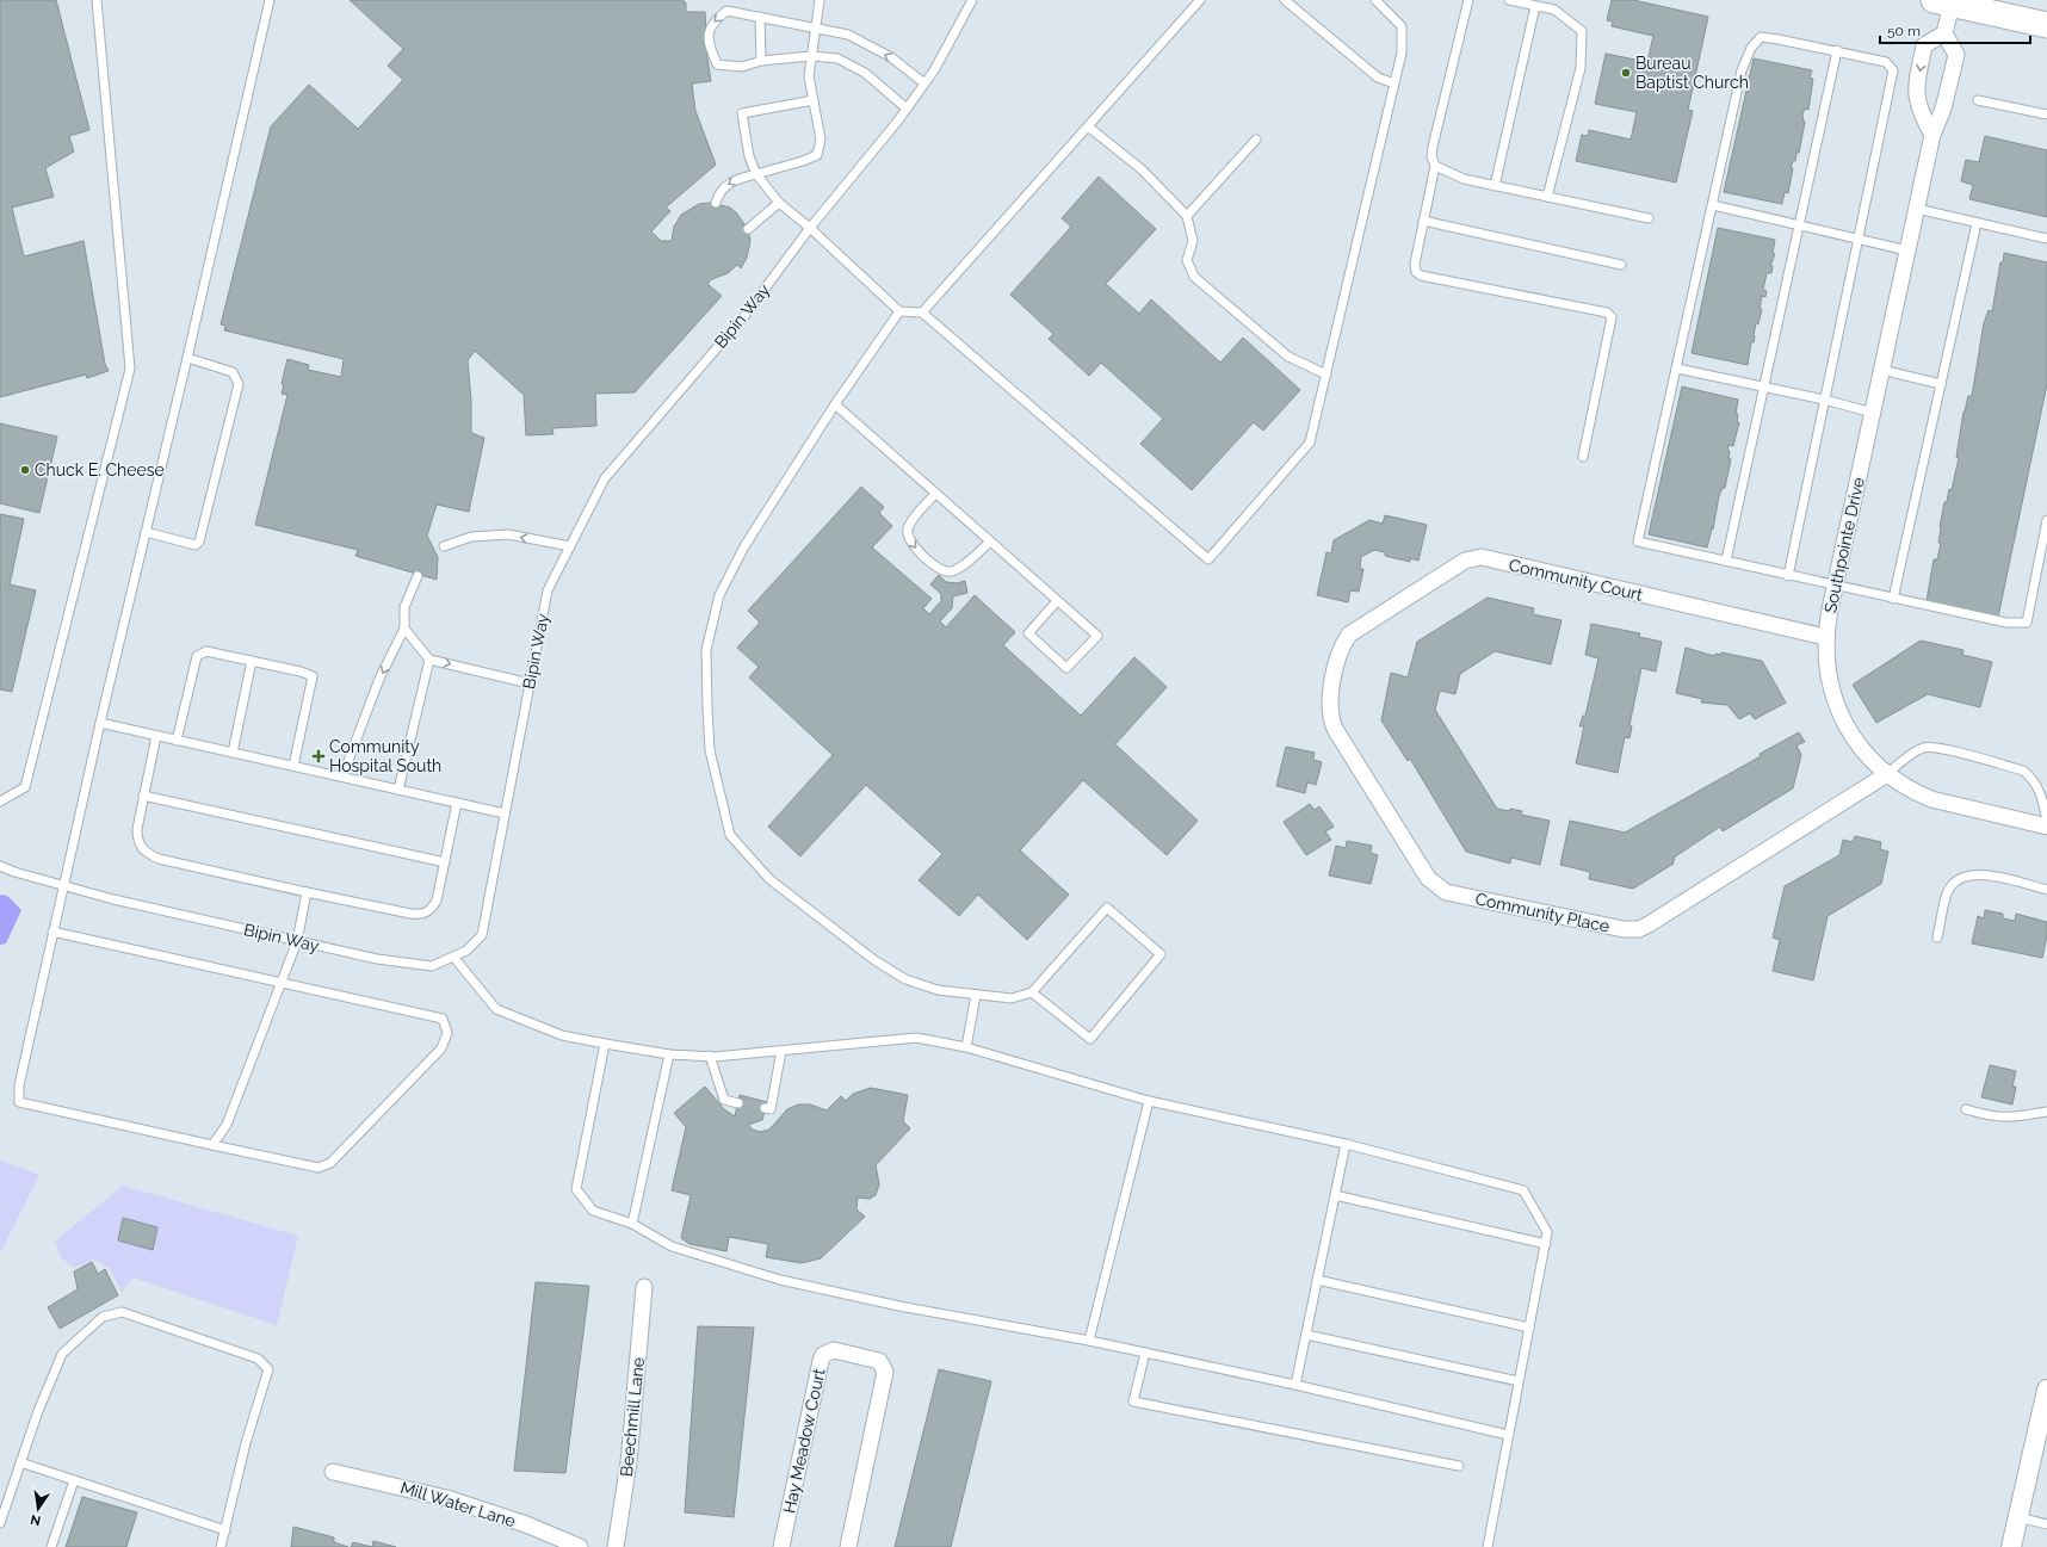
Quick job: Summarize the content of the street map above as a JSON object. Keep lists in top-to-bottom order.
{
  "streets": {
    "street": [
      "Southpointe Drive",
      "Community Court",
      "Community Place",
      "Beechmill Lane",
      "Hay Meadow Court",
      "Mill Water Lane"
    ],
    "lane": ["Bipin Way"]
  },
  "crossings": [
    ["Southpointe Drive", "Community Court"],
    ["Southpointe Drive", "Community Place"],
    ["Community Court", "Community Place"]
  ],
  "places": {
    "other": ["Bureau Baptist Church", "Chuck E. Cheese"],
    "health": ["Community Hospital South"]
  },
  "scale_bar": "50 m",
  "north": "bottom"
}
